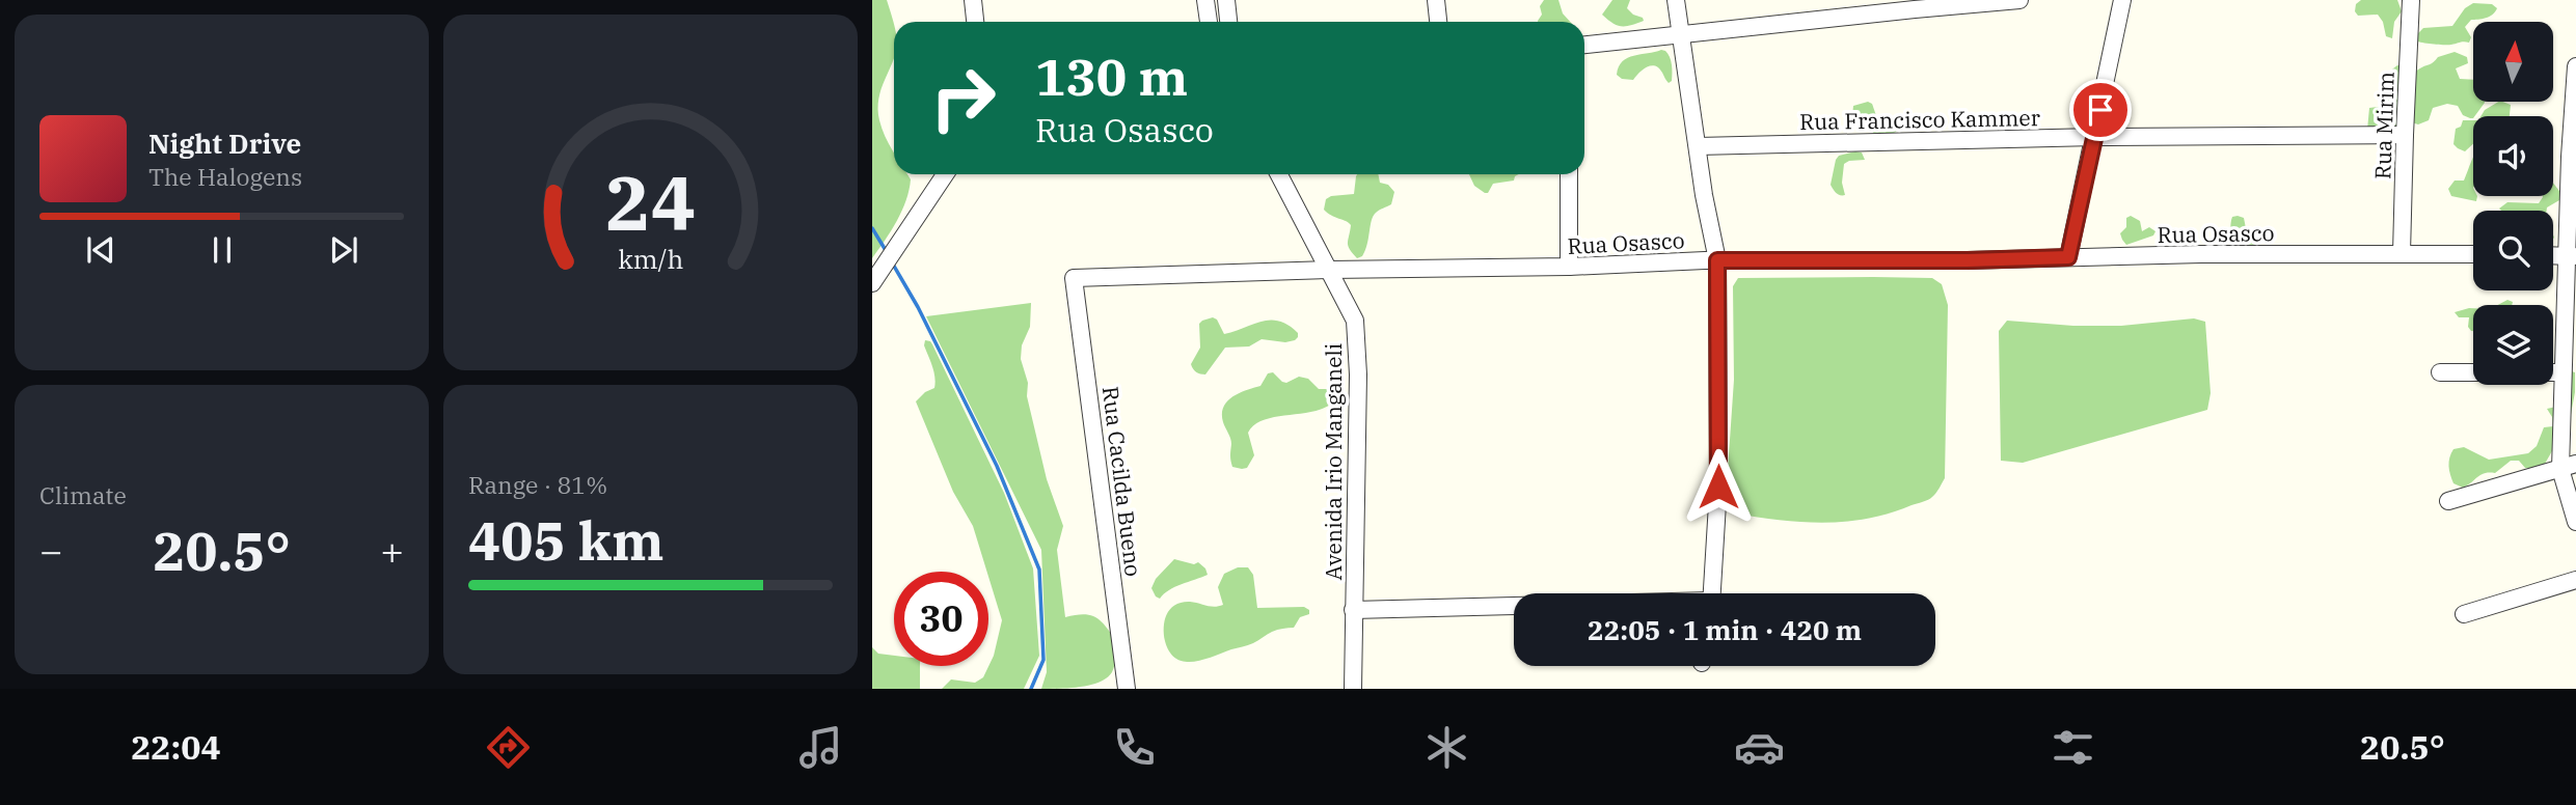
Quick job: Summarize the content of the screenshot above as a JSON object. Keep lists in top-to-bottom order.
{
  "streets": {
    "street": [
      "Rua Francisco Kammer",
      "Rua Mirim",
      "Rua Osasco",
      "Avenida Irio Manganeli",
      "Rua Cacilda Bueno"
    ]
  },
  "crossings": [
    ["Rua Francisco Kammer", "Rua Mirim"],
    ["Rua Mirim", "Rua Osasco"],
    ["Rua Osasco", "Avenida Irio Manganeli"],
    ["Rua Osasco", "Rua Cacilda Bueno"]
  ],
  "north": "top",
  "page": {
    "turn": ["130 m", "Rua Osasco"],
    "song": ["Night Drive", "The Halogens"],
    "tile": [
      "Climate",
      ["Range · 81%", "405 km"]
    ],
    "heat": ["−", "20.5°", "+"],
    "limit": "30",
    "trip": "22:05 · 1 min · 420 m",
    "tabs": ["22:04", "20.5°"],
    "gauge": ["24", "km/h"]
  }
}
